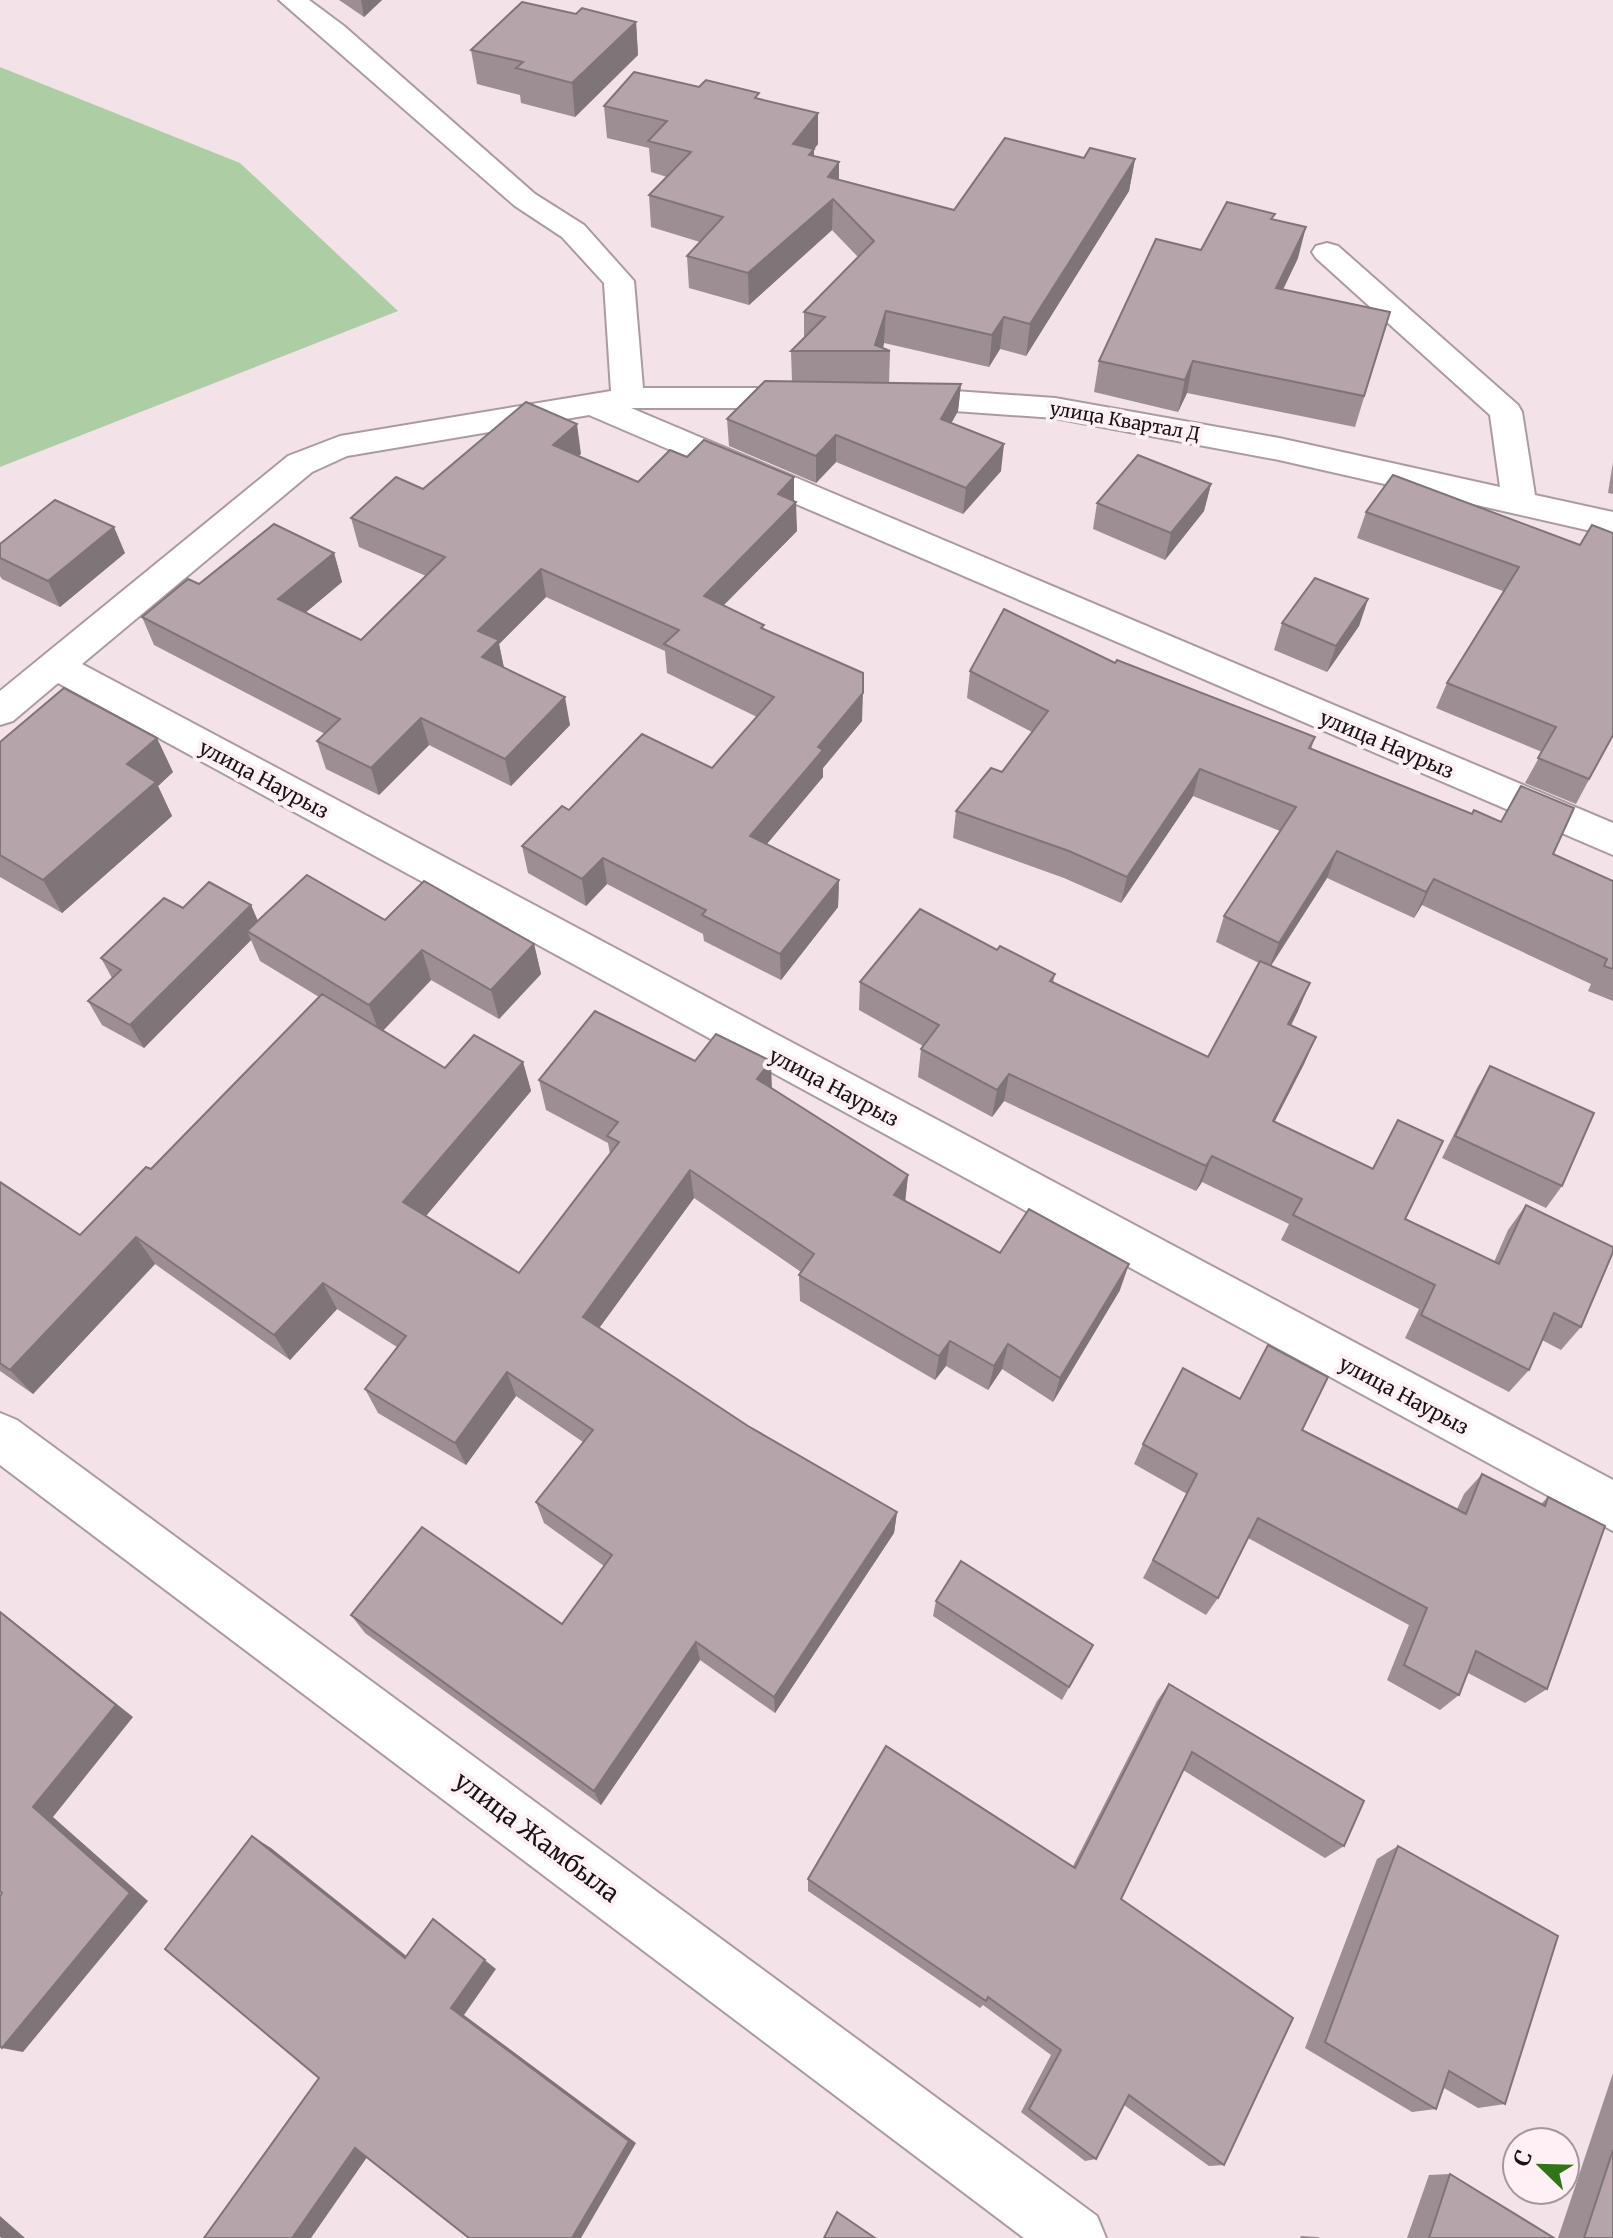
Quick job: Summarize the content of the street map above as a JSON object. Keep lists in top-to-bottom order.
{
  "streets": {
    "street": ["улица Квартал Д", "улица Наурыз", "улица Жамбыла"]
  },
  "crossings": [
    ["улица Квартал Д", "улица Наурыз"]
  ],
  "north": "top left"
}
